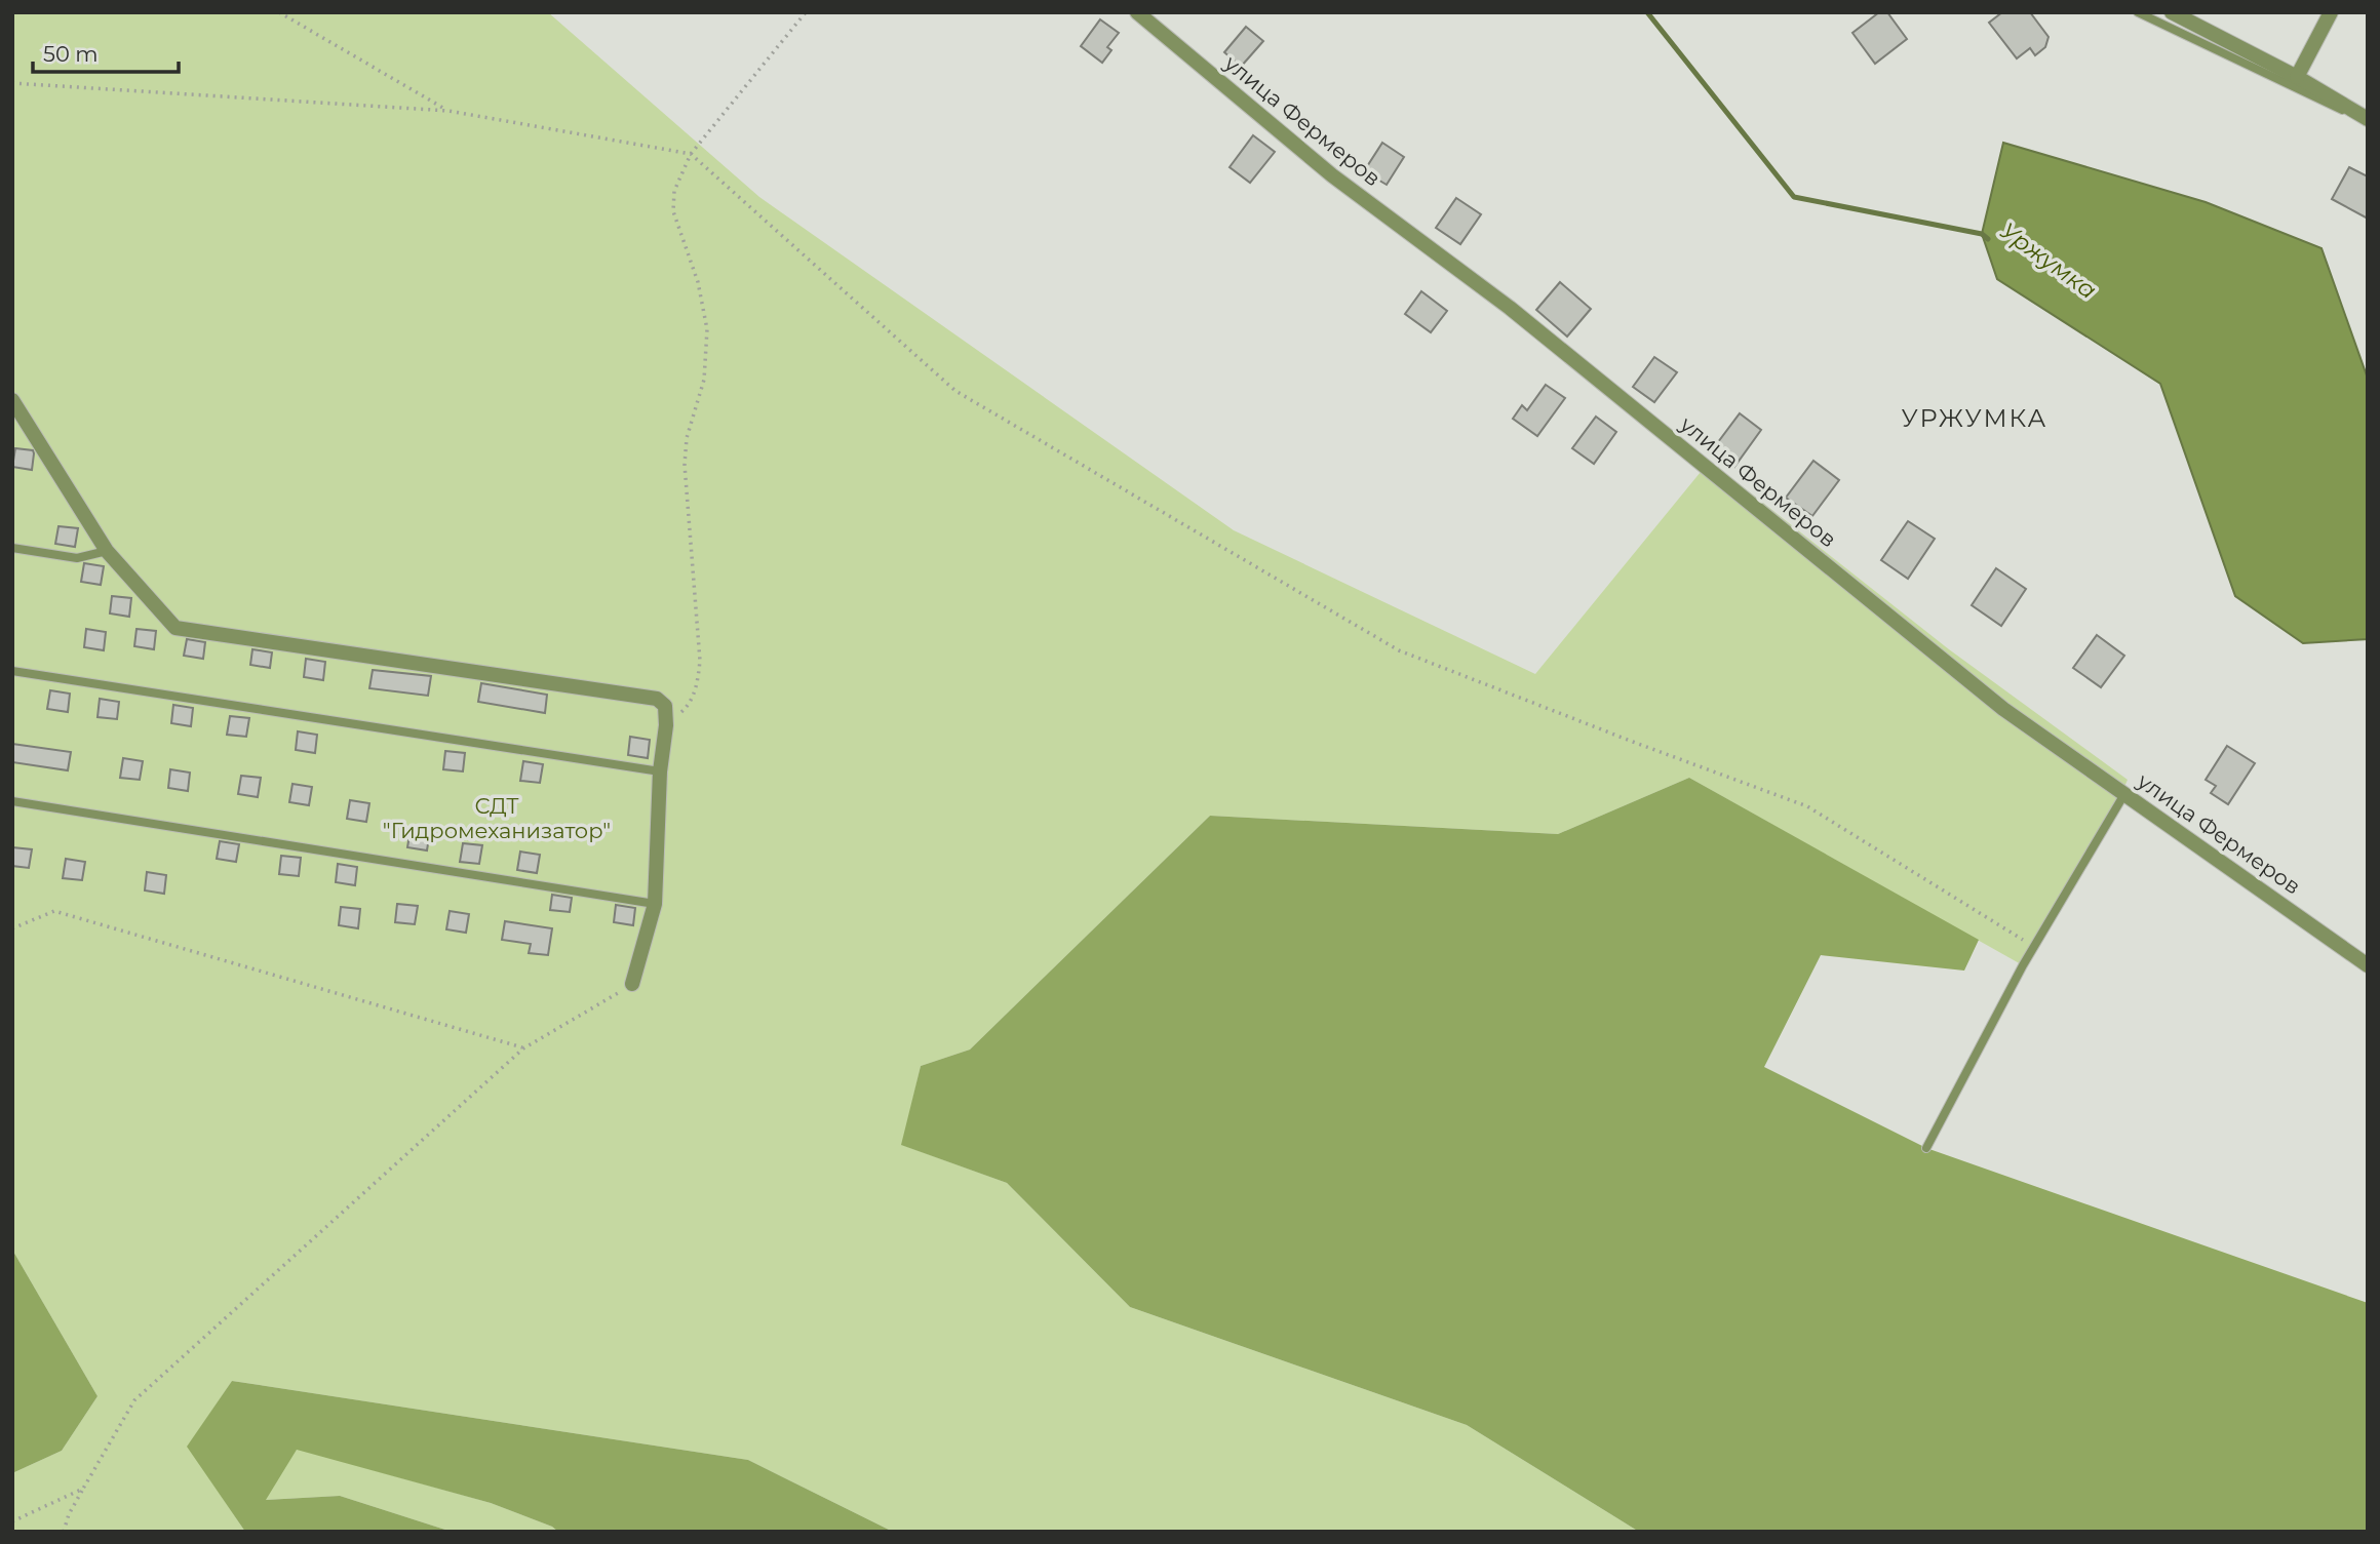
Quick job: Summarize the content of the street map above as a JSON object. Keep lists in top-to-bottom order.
{
  "streets": {
    "street": ["улица Фермеров"]
  },
  "districts": ["УРЖУМКА"],
  "water": ["Уржумка"],
  "parks": ["СДТ \"Гидромеханизатор\""],
  "scale_bar": "50 m"
}
